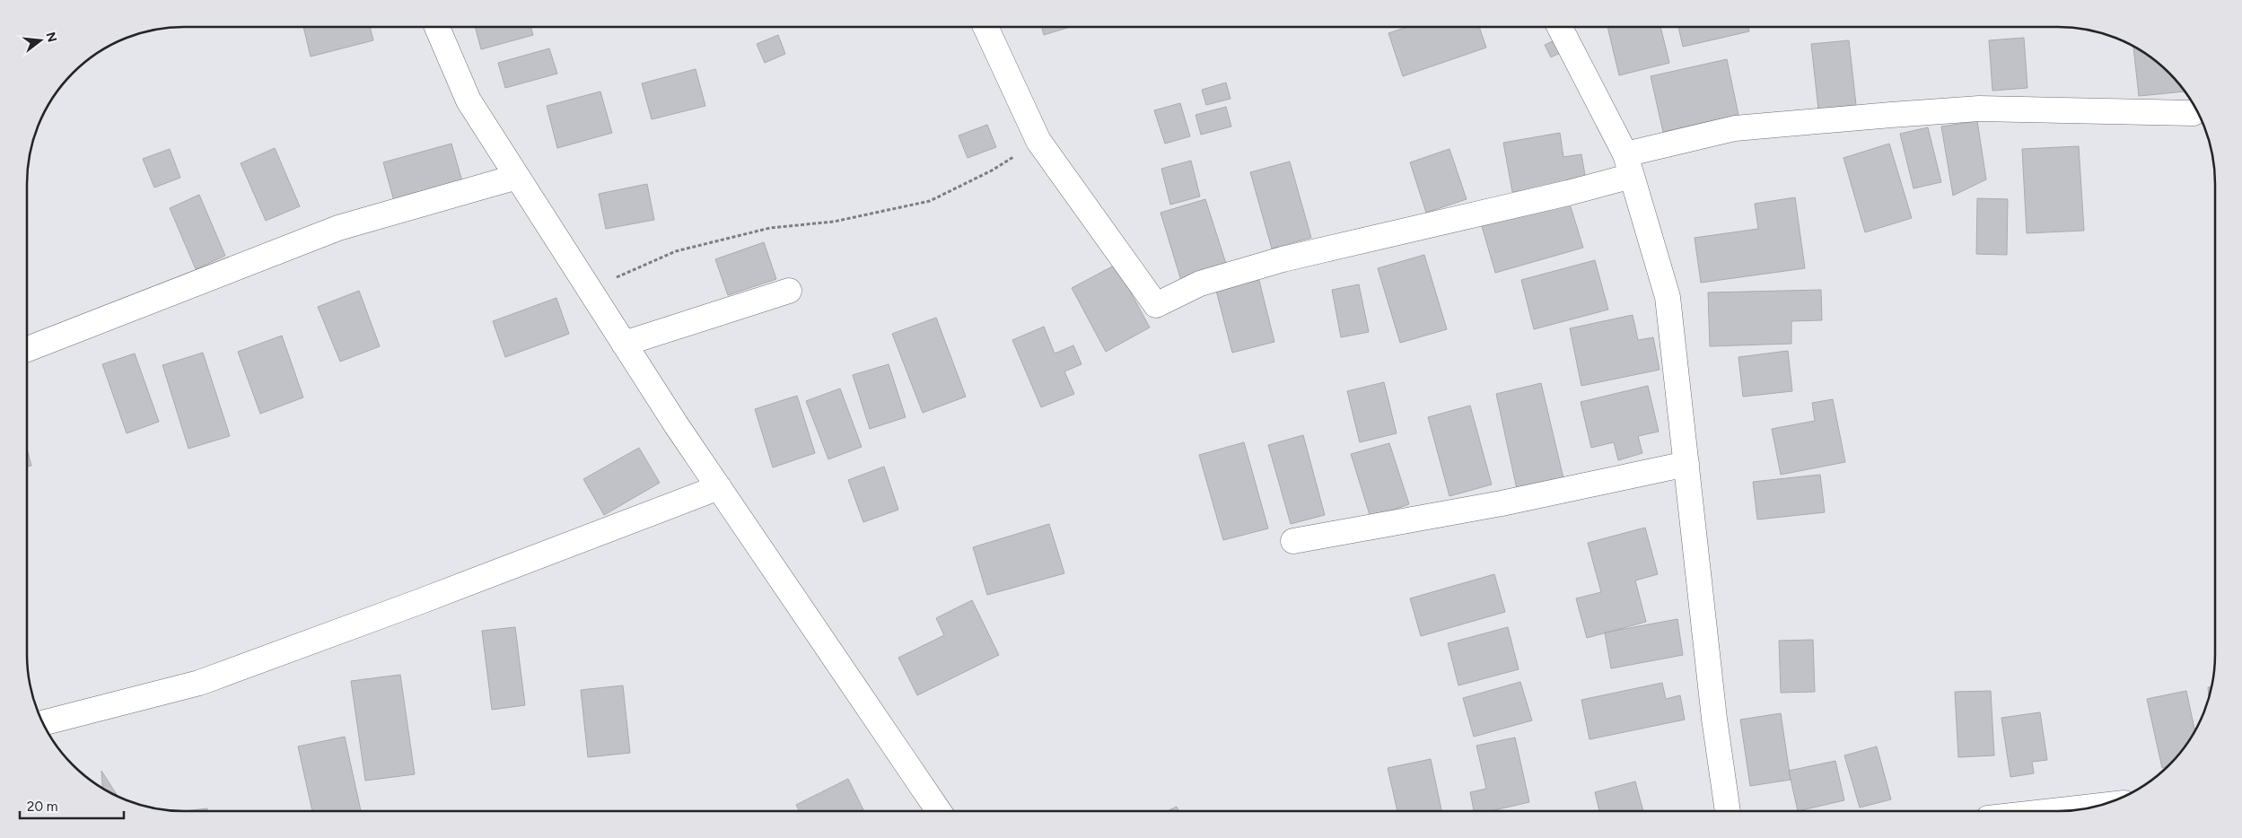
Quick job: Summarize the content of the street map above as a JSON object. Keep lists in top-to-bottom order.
{
  "scale_bar": "20 m",
  "north": "right"
}
